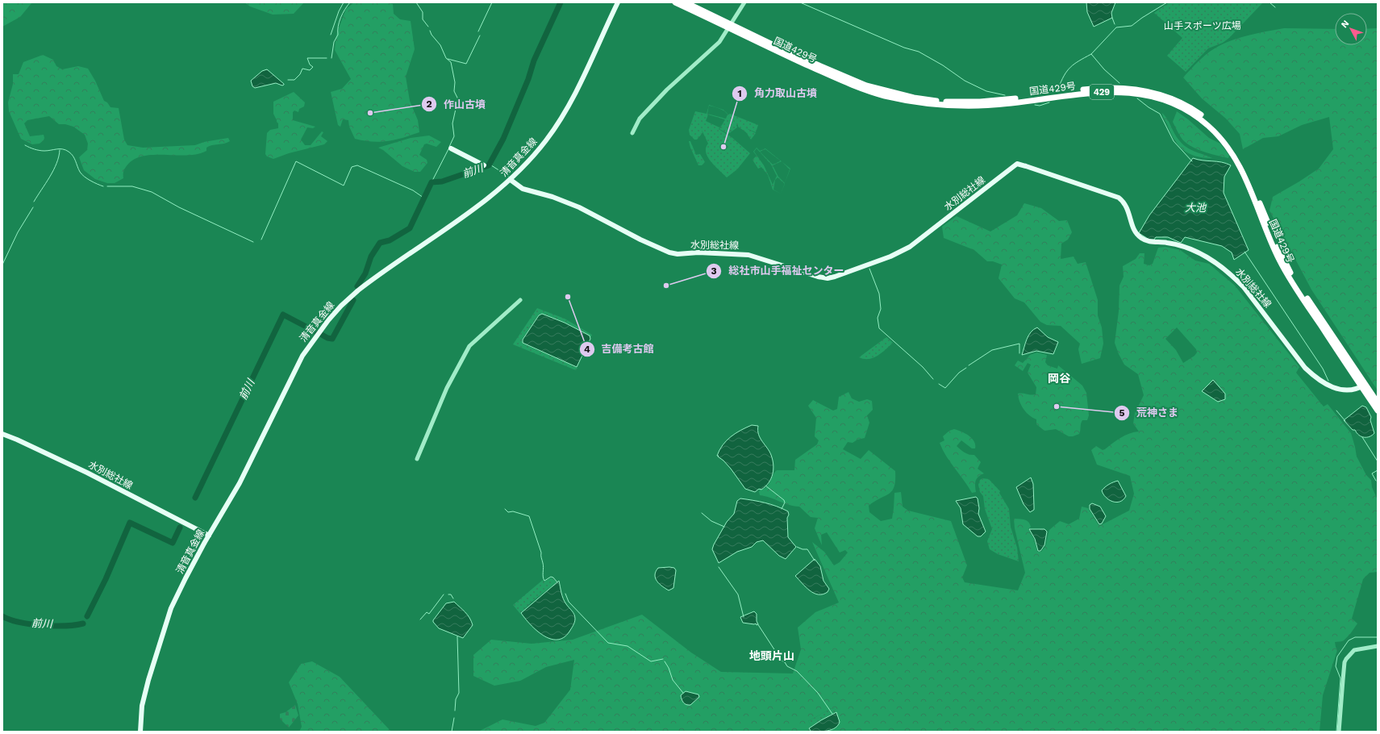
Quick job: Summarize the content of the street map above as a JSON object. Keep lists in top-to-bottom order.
{
  "streets": {
    "highway": ["国道429号", "429"],
    "main road": ["清音真金線", "水別総社線"]
  },
  "crossings": [
    ["国道429号", "水別総社線"],
    ["清音真金線", "水別総社線"]
  ],
  "districts": ["岡谷", "地頭片山"],
  "water": ["前川", "大池"],
  "parks": ["山手スポーツ広場"],
  "places": [
    "作山古墳",
    "角力取山古墳",
    "総社市山手福祉センター",
    "吉備考古館",
    "荒神さま"
  ],
  "north": "top left"
}
